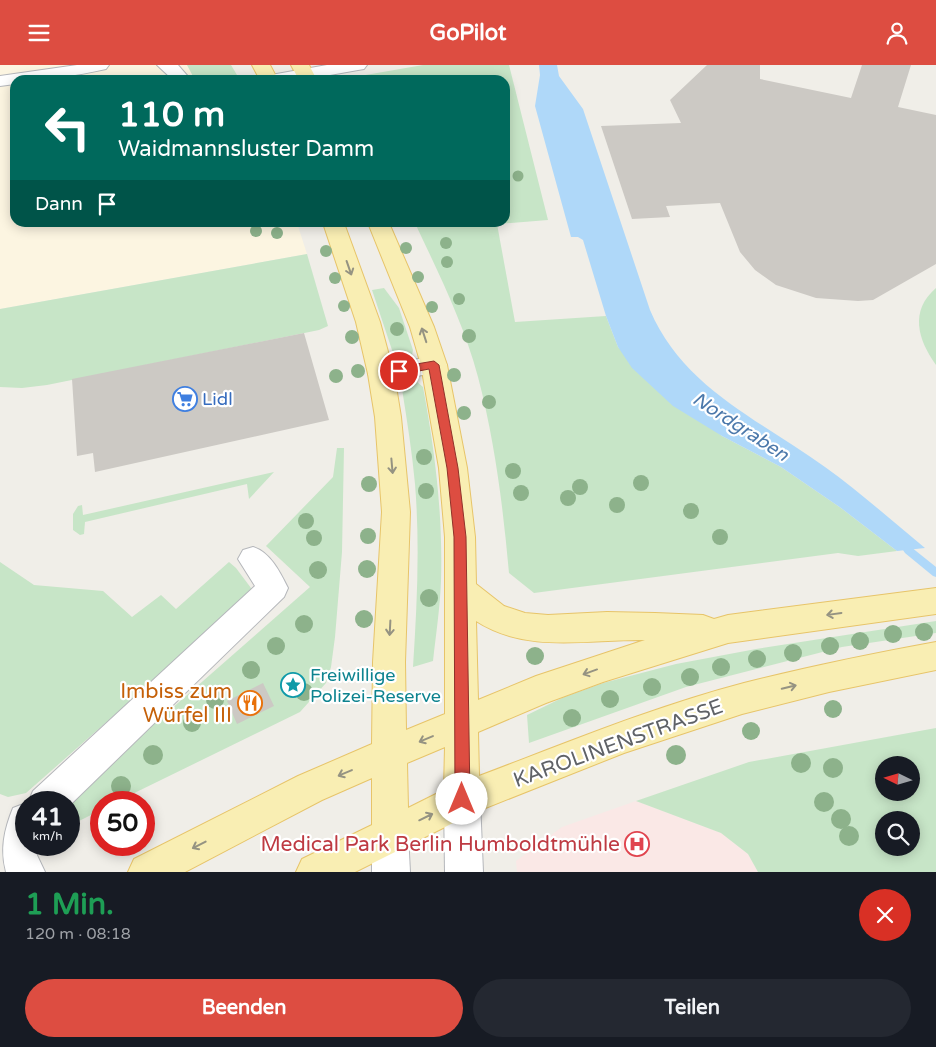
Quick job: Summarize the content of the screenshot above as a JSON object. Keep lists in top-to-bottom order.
{
  "streets": {
    "main road": ["KAROLINENSTRASSE"]
  },
  "water": ["Nordgraben"],
  "places": {
    "supermarket": ["Lidl"],
    "place": ["Freiwillige Polizei-Reserve"],
    "restaurant": ["Imbiss zum Würfel III"],
    "hospital": ["Medical Park Berlin Humboldtmühle"]
  },
  "north": "left",
  "page": {
    "header": "GoPilot",
    "turn": ["110 m", "Waidmannsluster Damm"],
    "then": "Dann",
    "speed": "41 km/h",
    "limit": "50",
    "heading": ["1 Min.", "120 m · 08:18"],
    "buttons": ["Beenden", "Teilen"]
  }
}
